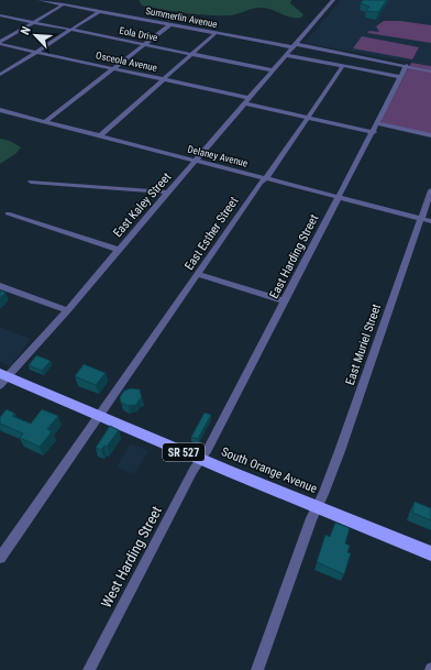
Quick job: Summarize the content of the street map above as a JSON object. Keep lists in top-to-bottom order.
{
  "streets": {
    "main road": ["SR 527", "South Orange Avenue"],
    "street": [
      "Summerlin Avenue",
      "Eola Drive",
      "Osceola Avenue",
      "Delaney Avenue",
      "East Kaley Street",
      "East Esther Street",
      "East Harding Street",
      "East Muriel Street",
      "West Harding Street"
    ]
  },
  "crossings": [
    ["Summerlin Avenue", "East Kaley Street"],
    ["Summerlin Avenue", "East Harding Street"],
    ["Eola Drive", "East Kaley Street"],
    ["Osceola Avenue", "East Kaley Street"],
    ["Delaney Avenue", "East Kaley Street"],
    ["Delaney Avenue", "East Esther Street"],
    ["Delaney Avenue", "East Harding Street"],
    ["Delaney Avenue", "East Muriel Street"],
    ["East Kaley Street", "South Orange Avenue"],
    ["East Esther Street", "South Orange Avenue"],
    ["East Harding Street", "South Orange Avenue"],
    ["East Harding Street", "West Harding Street"],
    ["East Muriel Street", "South Orange Avenue"],
    ["South Orange Avenue", "West Harding Street"]
  ],
  "north": "top left"
}
